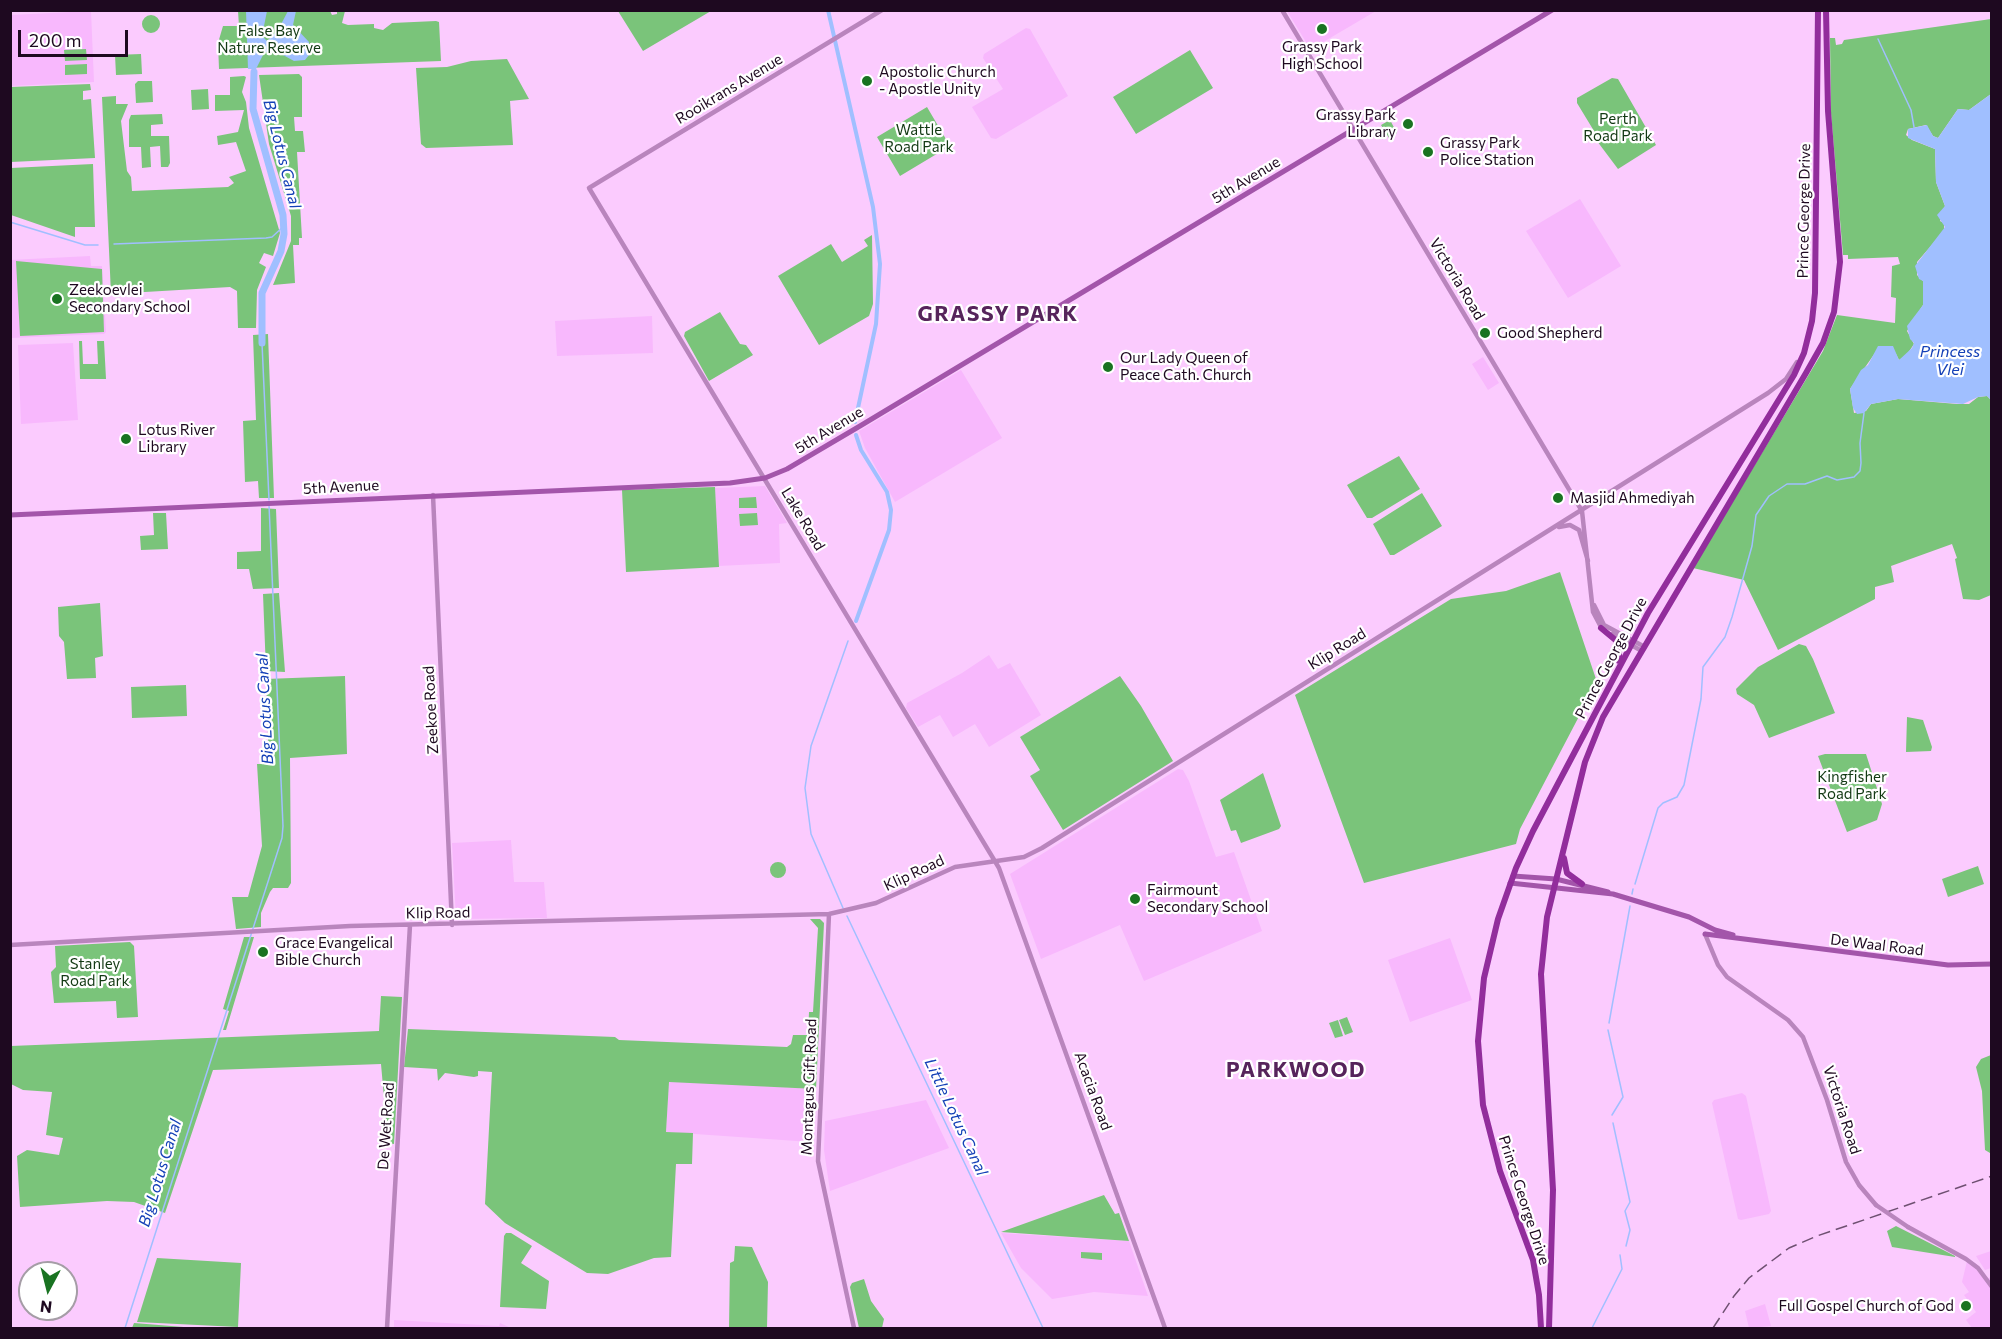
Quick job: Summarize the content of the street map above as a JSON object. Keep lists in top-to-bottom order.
{
  "streets": {
    "main road": [
      "5th Avenue",
      "Prince George Drive",
      "Victoria Road",
      "De Waal Road"
    ],
    "street": [
      "Rooikrans Avenue",
      "Lake Road",
      "Klip Road",
      "Zeekoe Road",
      "Montagus Gift Road",
      "Acacia Road",
      "De Wet Road"
    ]
  },
  "crossings": [
    ["Rooikrans Avenue", "Lake Road"],
    ["5th Avenue", "Victoria Road"],
    ["5th Avenue", "Lake Road"],
    ["5th Avenue", "Zeekoe Road"],
    ["Prince George Drive", "Victoria Road"],
    ["Prince George Drive", "Klip Road"],
    ["Prince George Drive", "De Waal Road"],
    ["Victoria Road", "Klip Road"],
    ["Victoria Road", "De Waal Road"],
    ["Lake Road", "Klip Road"],
    ["Lake Road", "Acacia Road"],
    ["Klip Road", "Zeekoe Road"],
    ["Klip Road", "Montagus Gift Road"],
    ["Klip Road", "Acacia Road"],
    ["Klip Road", "De Wet Road"]
  ],
  "districts": ["GRASSY PARK", "PARKWOOD"],
  "water": ["Big Lotus Canal", "Princess Vlei", "Little Lotus Canal"],
  "parks": [
    "False Bay Nature Reserve",
    "Perth Road Park",
    "Wattle Road Park",
    "Kingfisher Road Park",
    "Stanley Road Park"
  ],
  "places": [
    "Grassy Park High School",
    "Apostolic Church - Apostle Unity",
    "Grassy Park Library",
    "Grassy Park Police Station",
    "Zeekoevlei Secondary School",
    "Good Shepherd",
    "Our Lady Queen of Peace Cath. Church",
    "Lotus River Library",
    "Masjid Ahmediyah",
    "Fairmount Secondary School",
    "Grace Evangelical Bible Church",
    "Full Gospel Church of God"
  ],
  "scale_bar": "200 m",
  "north": "bottom"
}
